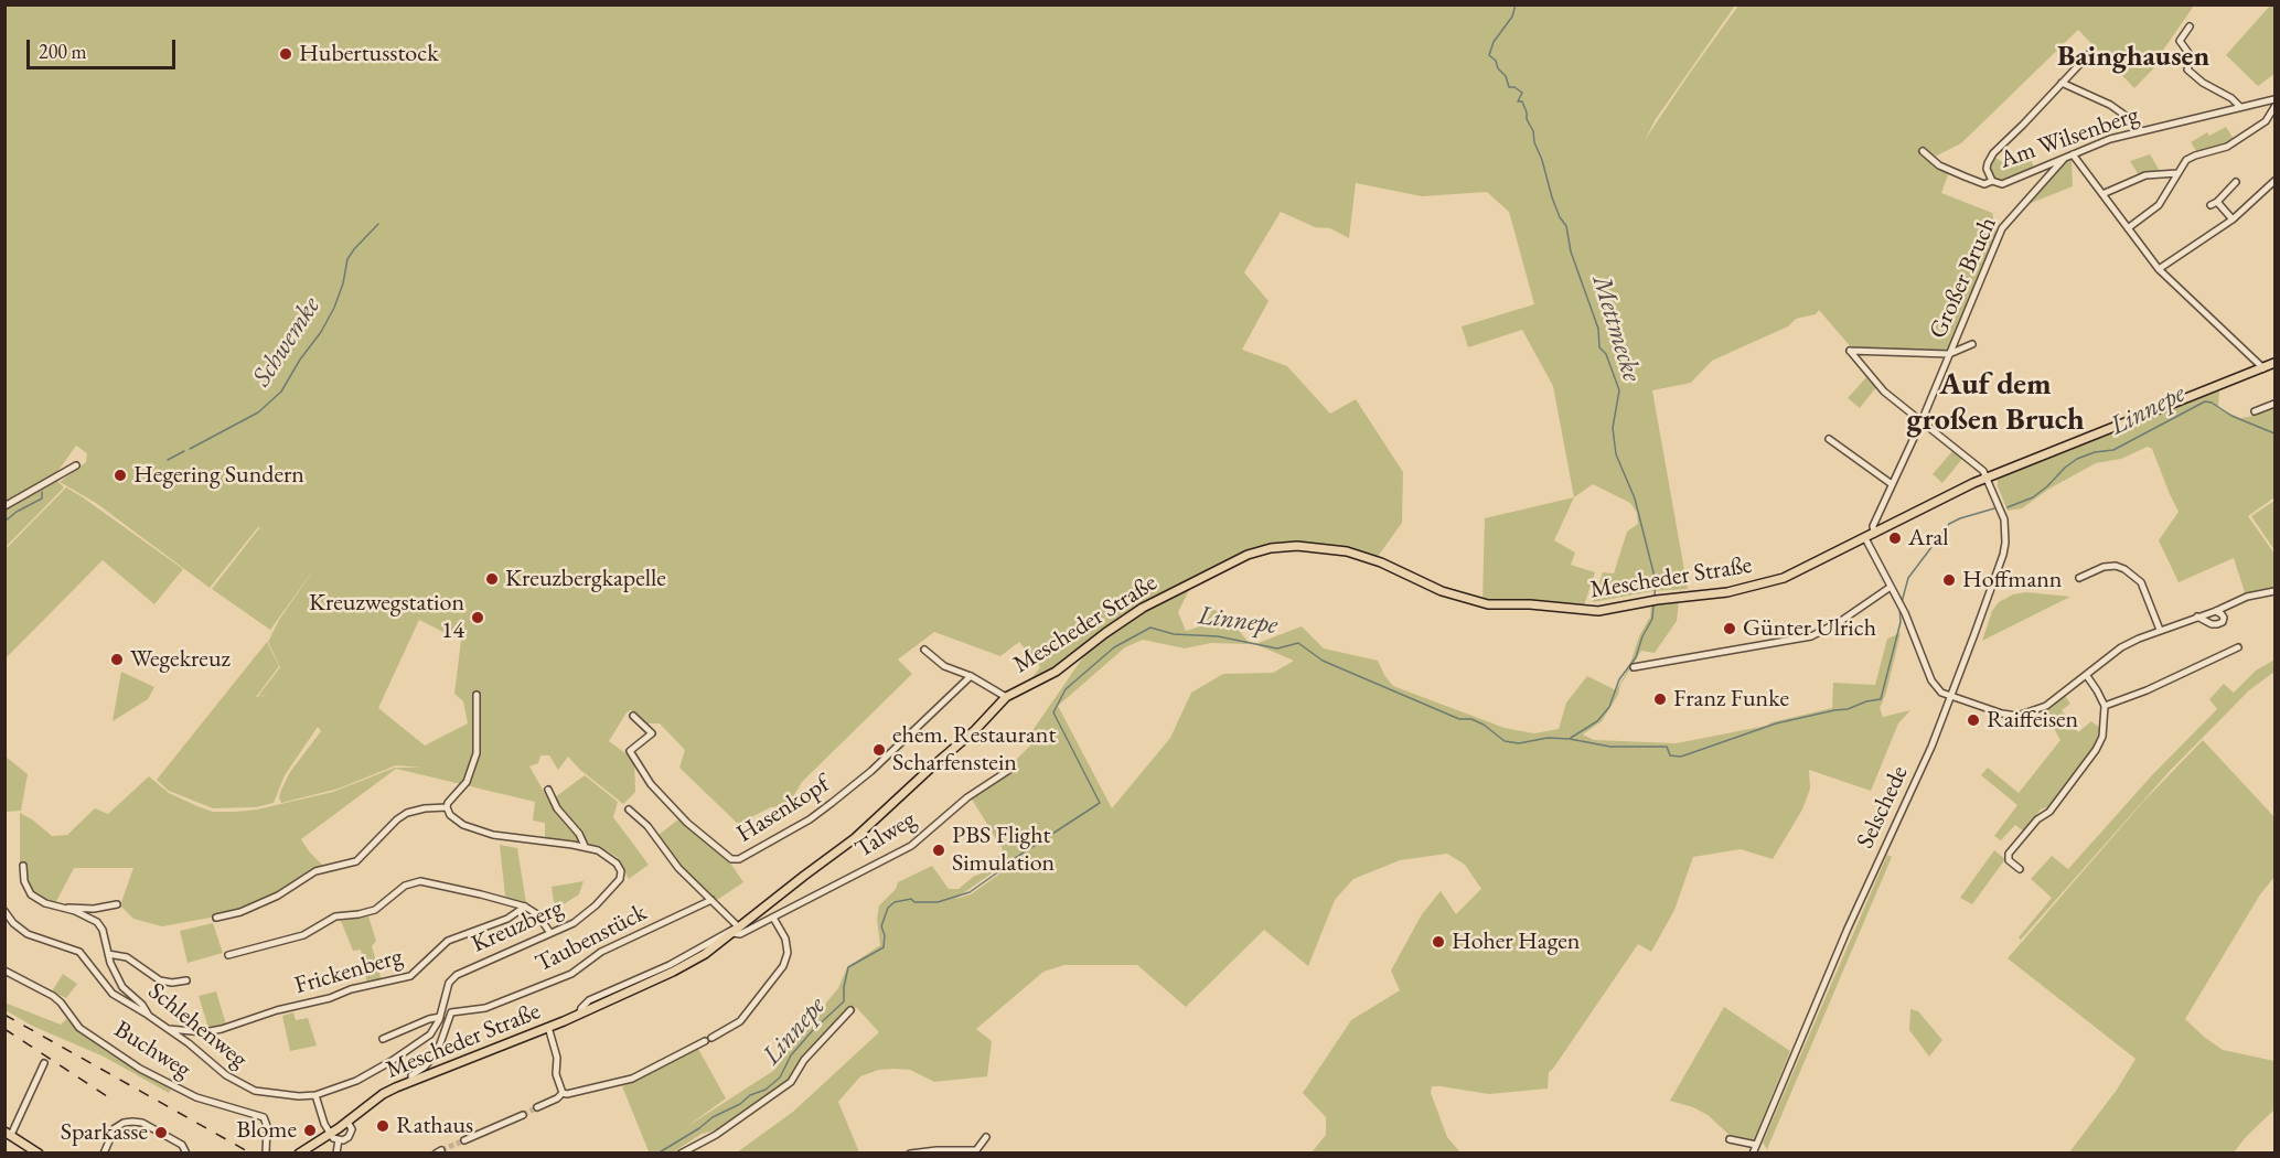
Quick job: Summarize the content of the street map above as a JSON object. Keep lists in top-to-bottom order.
{
  "streets": {
    "main road": ["Mescheder Straße"],
    "street": [
      "Am Wilsenberg",
      "Großer Bruch",
      "Selschede",
      "Hasenkopf",
      "Talweg",
      "Kreuzberg",
      "Taubenstück",
      "Frickenberg",
      "Schlehenweg",
      "Buchweg"
    ]
  },
  "crossings": [
    ["Am Wilsenberg", "Großer Bruch"],
    ["Großer Bruch", "Mescheder Straße"],
    ["Mescheder Straße", "Selschede"],
    ["Mescheder Straße", "Talweg"],
    ["Mescheder Straße", "Taubenstück"],
    ["Kreuzberg", "Schlehenweg"],
    ["Frickenberg", "Schlehenweg"]
  ],
  "districts": ["Bainghausen", "Auf dem großen Bruch"],
  "water": ["Mettmecke", "Schwemke", "Linnepe"],
  "places": [
    "Hubertusstock",
    "Hegering Sundern",
    "Aral",
    "Kreuzbergkapelle",
    "Hoffmann",
    "Kreuzwegstation 14",
    "Günter Ulrich",
    "Wegekreuz",
    "Franz Funke",
    "Raiffeisen",
    "ehem. Restaurant Scharfenstein",
    "PBS Flight Simulation",
    "Hoher Hagen",
    "Rathaus",
    "Blome",
    "Sparkasse"
  ],
  "scale_bar": "200 m"
}
